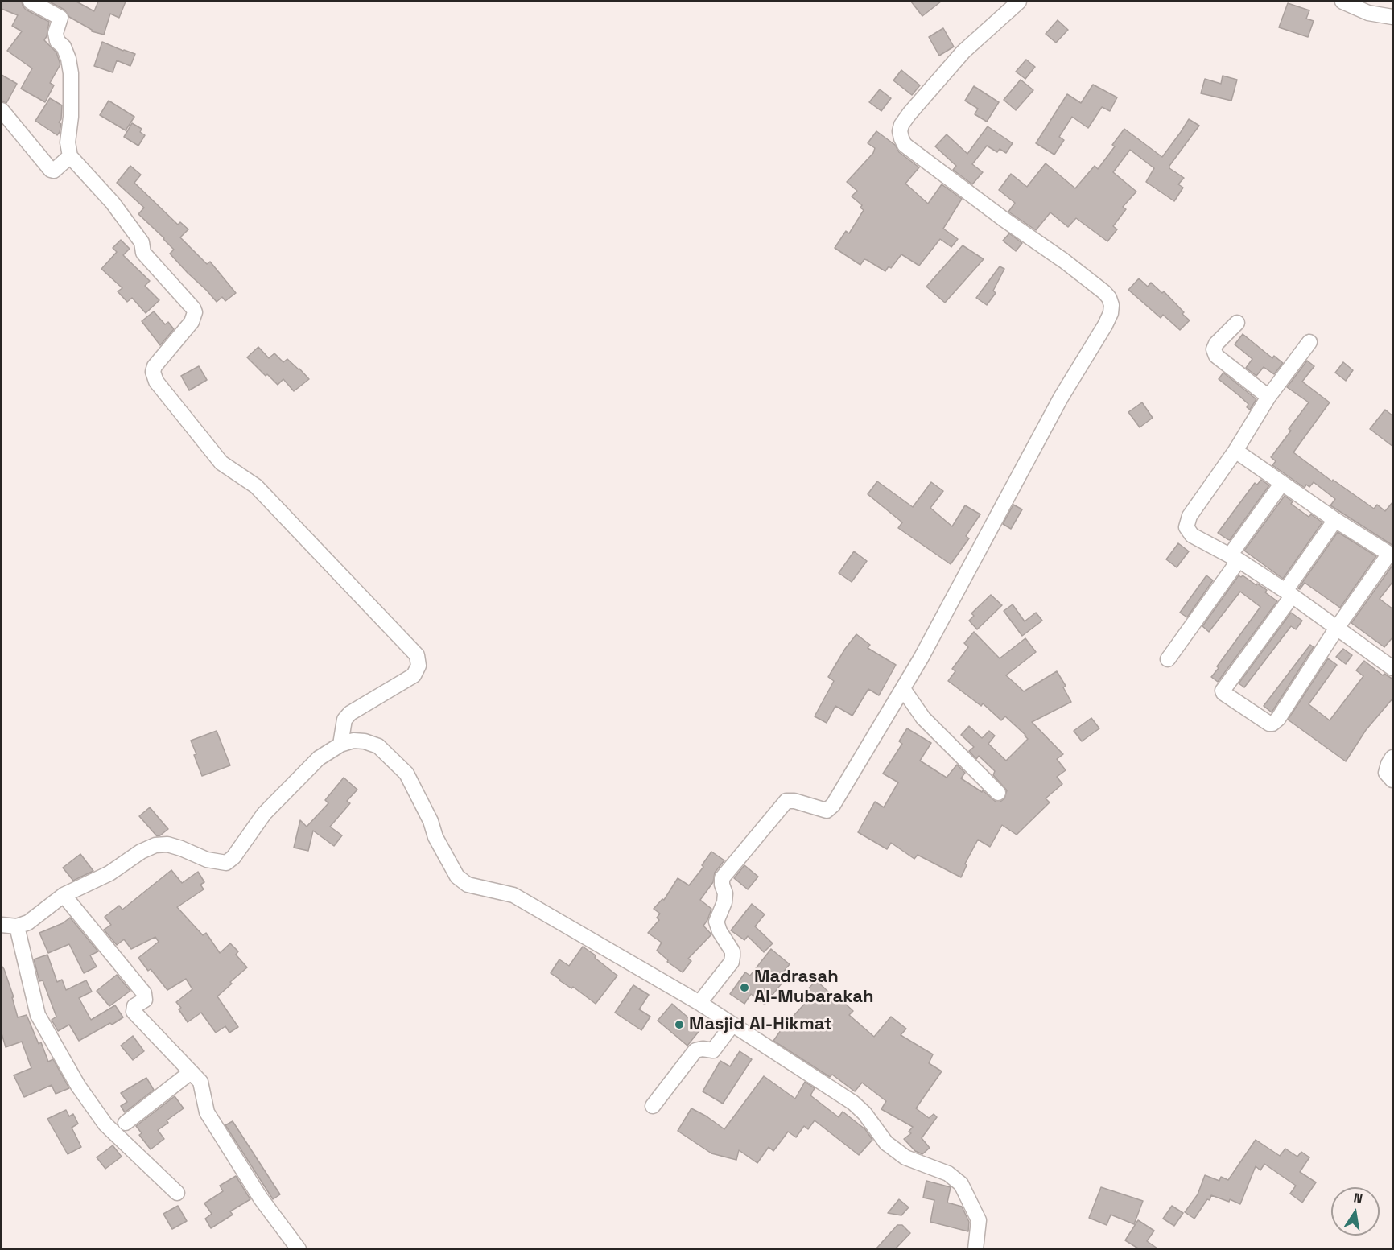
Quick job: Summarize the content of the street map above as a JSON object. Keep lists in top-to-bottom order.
{
  "places": ["Madrasah Al-Mubarakah", "Masjid Al-Hikmat"],
  "north": "top"
}
